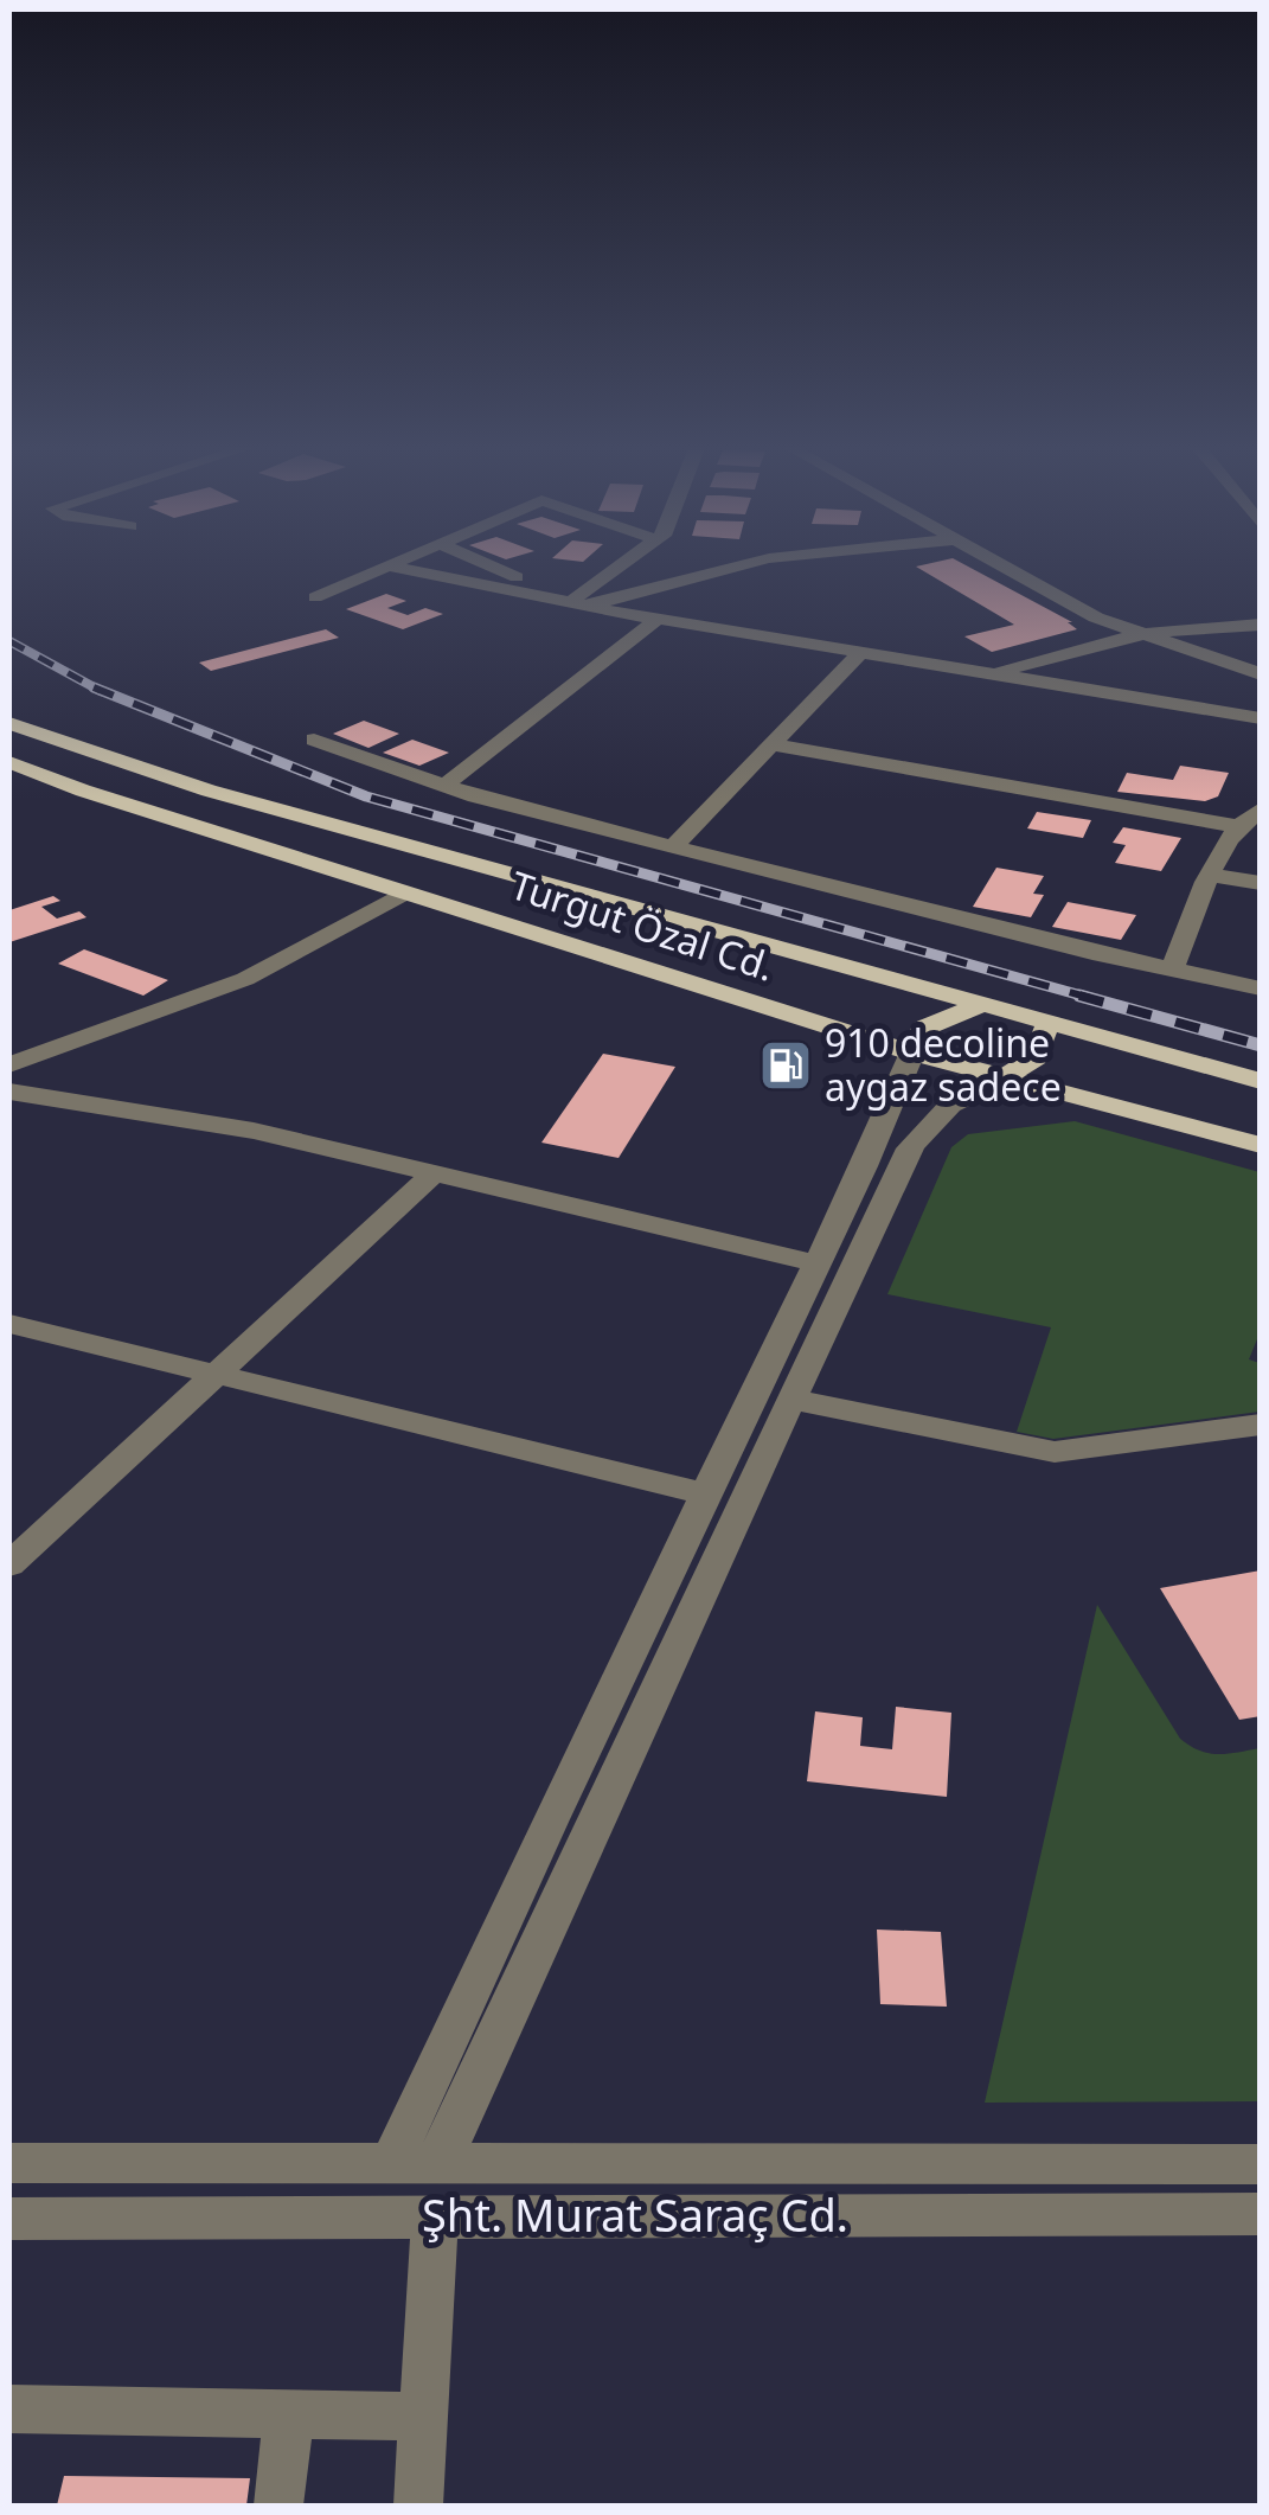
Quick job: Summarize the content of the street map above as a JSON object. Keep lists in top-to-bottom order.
{
  "streets": {
    "main road": ["Turgut Özal Cd."],
    "street": ["Şht. Murat Saraç Cd."]
  },
  "places": {
    "fuel station": ["910 decoline aygaz sadece"]
  }
}
